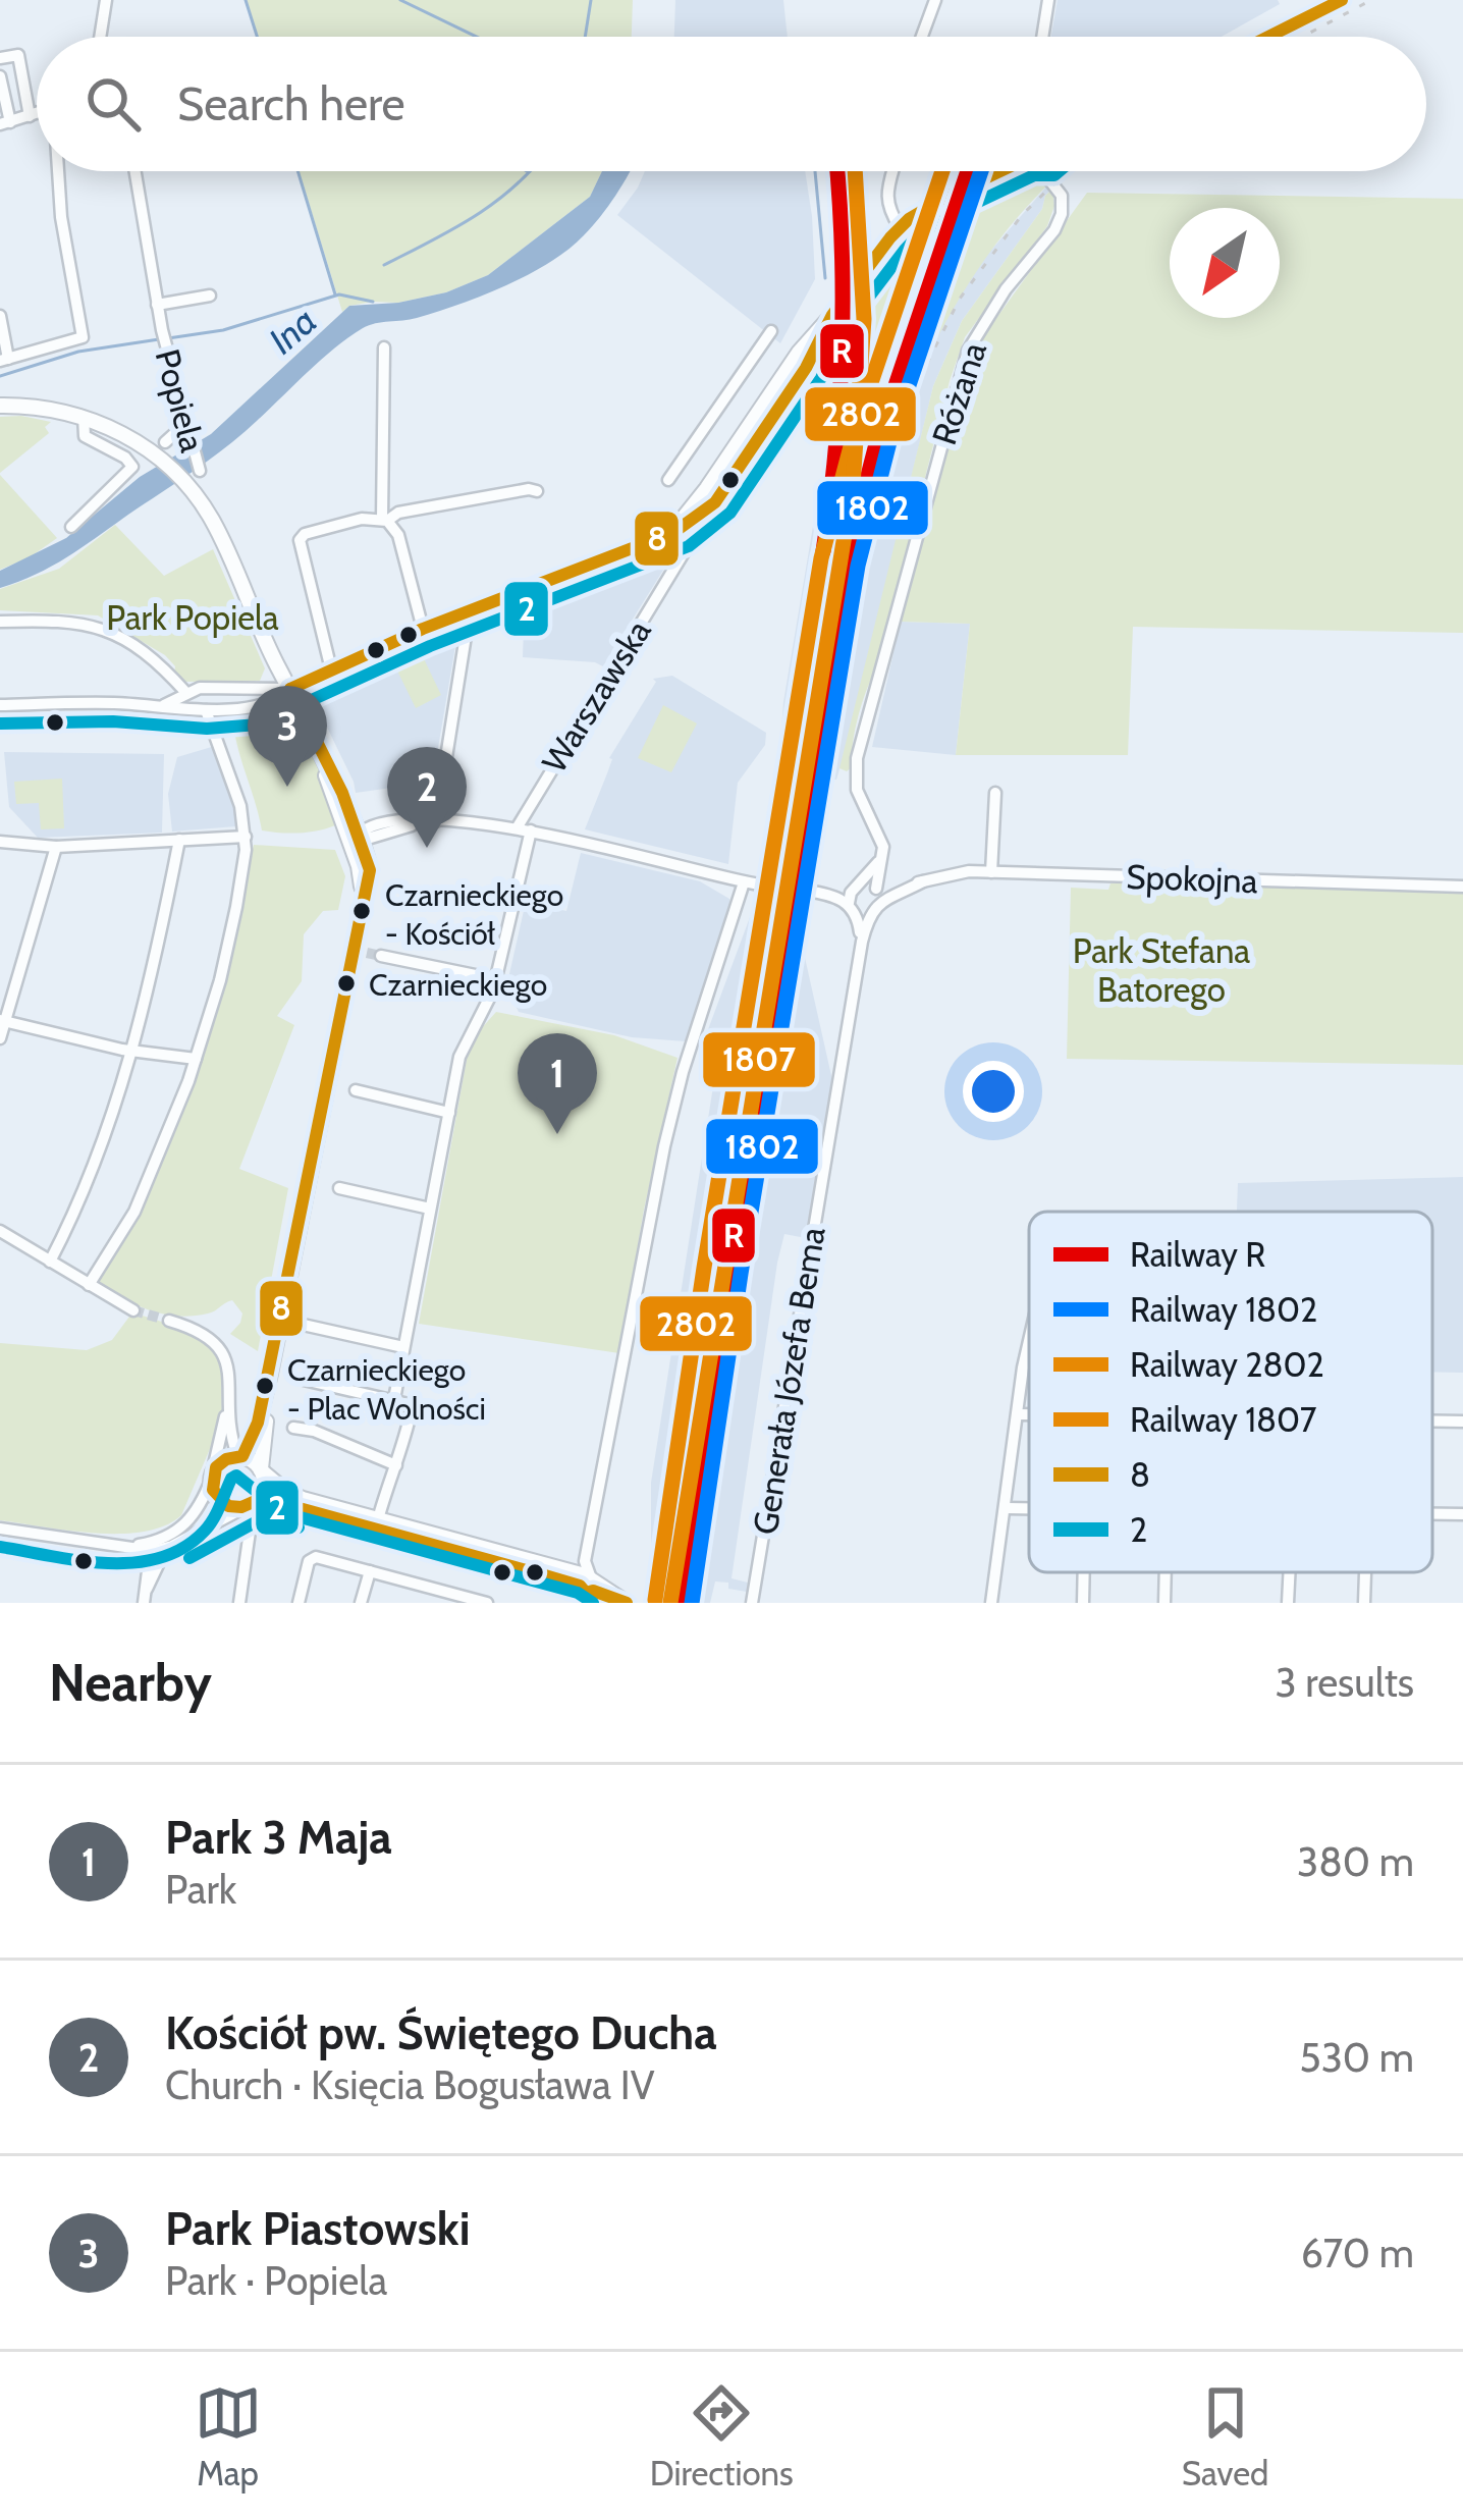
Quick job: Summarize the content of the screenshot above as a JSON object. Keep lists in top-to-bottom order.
{
  "streets": {
    "main road": ["Popiela"],
    "street": [
      "Różana",
      "Warszawska",
      "Spokojna",
      "Generała Józefa Bema"
    ]
  },
  "crossings": [
    ["Spokojna", "Generała Józefa Bema"]
  ],
  "water": ["Ina"],
  "parks": ["Park Popiela", "Park Stefana Batorego"],
  "places": ["Czarnieckiego - Kościół", "Czarnieckiego", "Czarnieckiego - Plac Wolności"],
  "lines": [
    "transit line 8",
    "rail line R",
    "rail line 1802",
    "rail line 2802",
    "rail line 1807",
    "transit line 2"
  ],
  "legend": [
    "Railway R",
    "Railway 1802",
    "Railway 2802",
    "Railway 1807",
    "8",
    "2"
  ],
  "north": "bottom left",
  "page": {
    "search": "Search here",
    "pins": ["3", "2", "1"],
    "heading": ["Nearby", "3 results"],
    "list": [
      {
        "mark": "1",
        "name": "Park 3 Maja",
        "note": "Park",
        "value": "380 m"
      },
      {
        "mark": "2",
        "name": "Kościół pw. Świętego Ducha",
        "note": "Church · Księcia Bogusława IV",
        "value": "530 m"
      },
      {
        "mark": "3",
        "name": "Park Piastowski",
        "note": "Park · Popiela",
        "value": "670 m"
      }
    ],
    "nav": ["Map", "Directions", "Saved"]
  }
}
